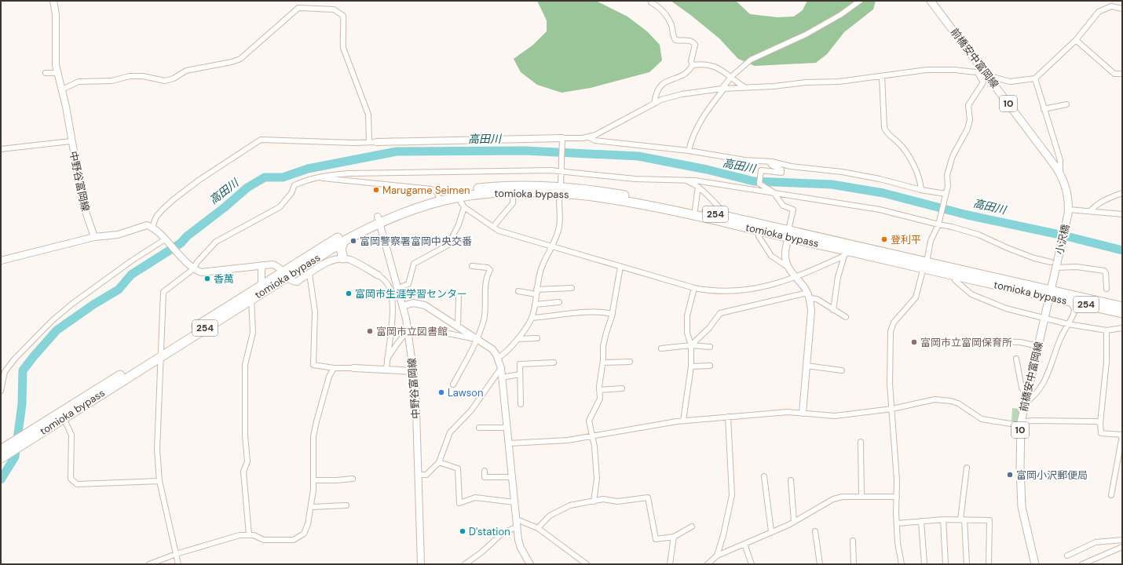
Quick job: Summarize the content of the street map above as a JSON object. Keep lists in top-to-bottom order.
{
  "streets": {
    "highway": ["tomioka bypass", "254"],
    "main road": ["前橋安中富岡線", "10", "小沢橋"],
    "street": ["中野谷富岡線"]
  },
  "crossings": [
    ["前橋安中富岡線", "tomioka bypass"],
    ["前橋安中富岡線", "小沢橋"],
    ["中野谷富岡線", "tomioka bypass"]
  ],
  "water": ["高田川"],
  "places": [
    "Marugame Seimen",
    "登利平",
    "富岡警察署富岡中央交番",
    "香萬",
    "富岡市生涯学習センター",
    "富岡市立図書館",
    "富岡市立富岡保育所",
    "Lawson",
    "富岡小沢郵便局",
    "D'station"
  ]
}
